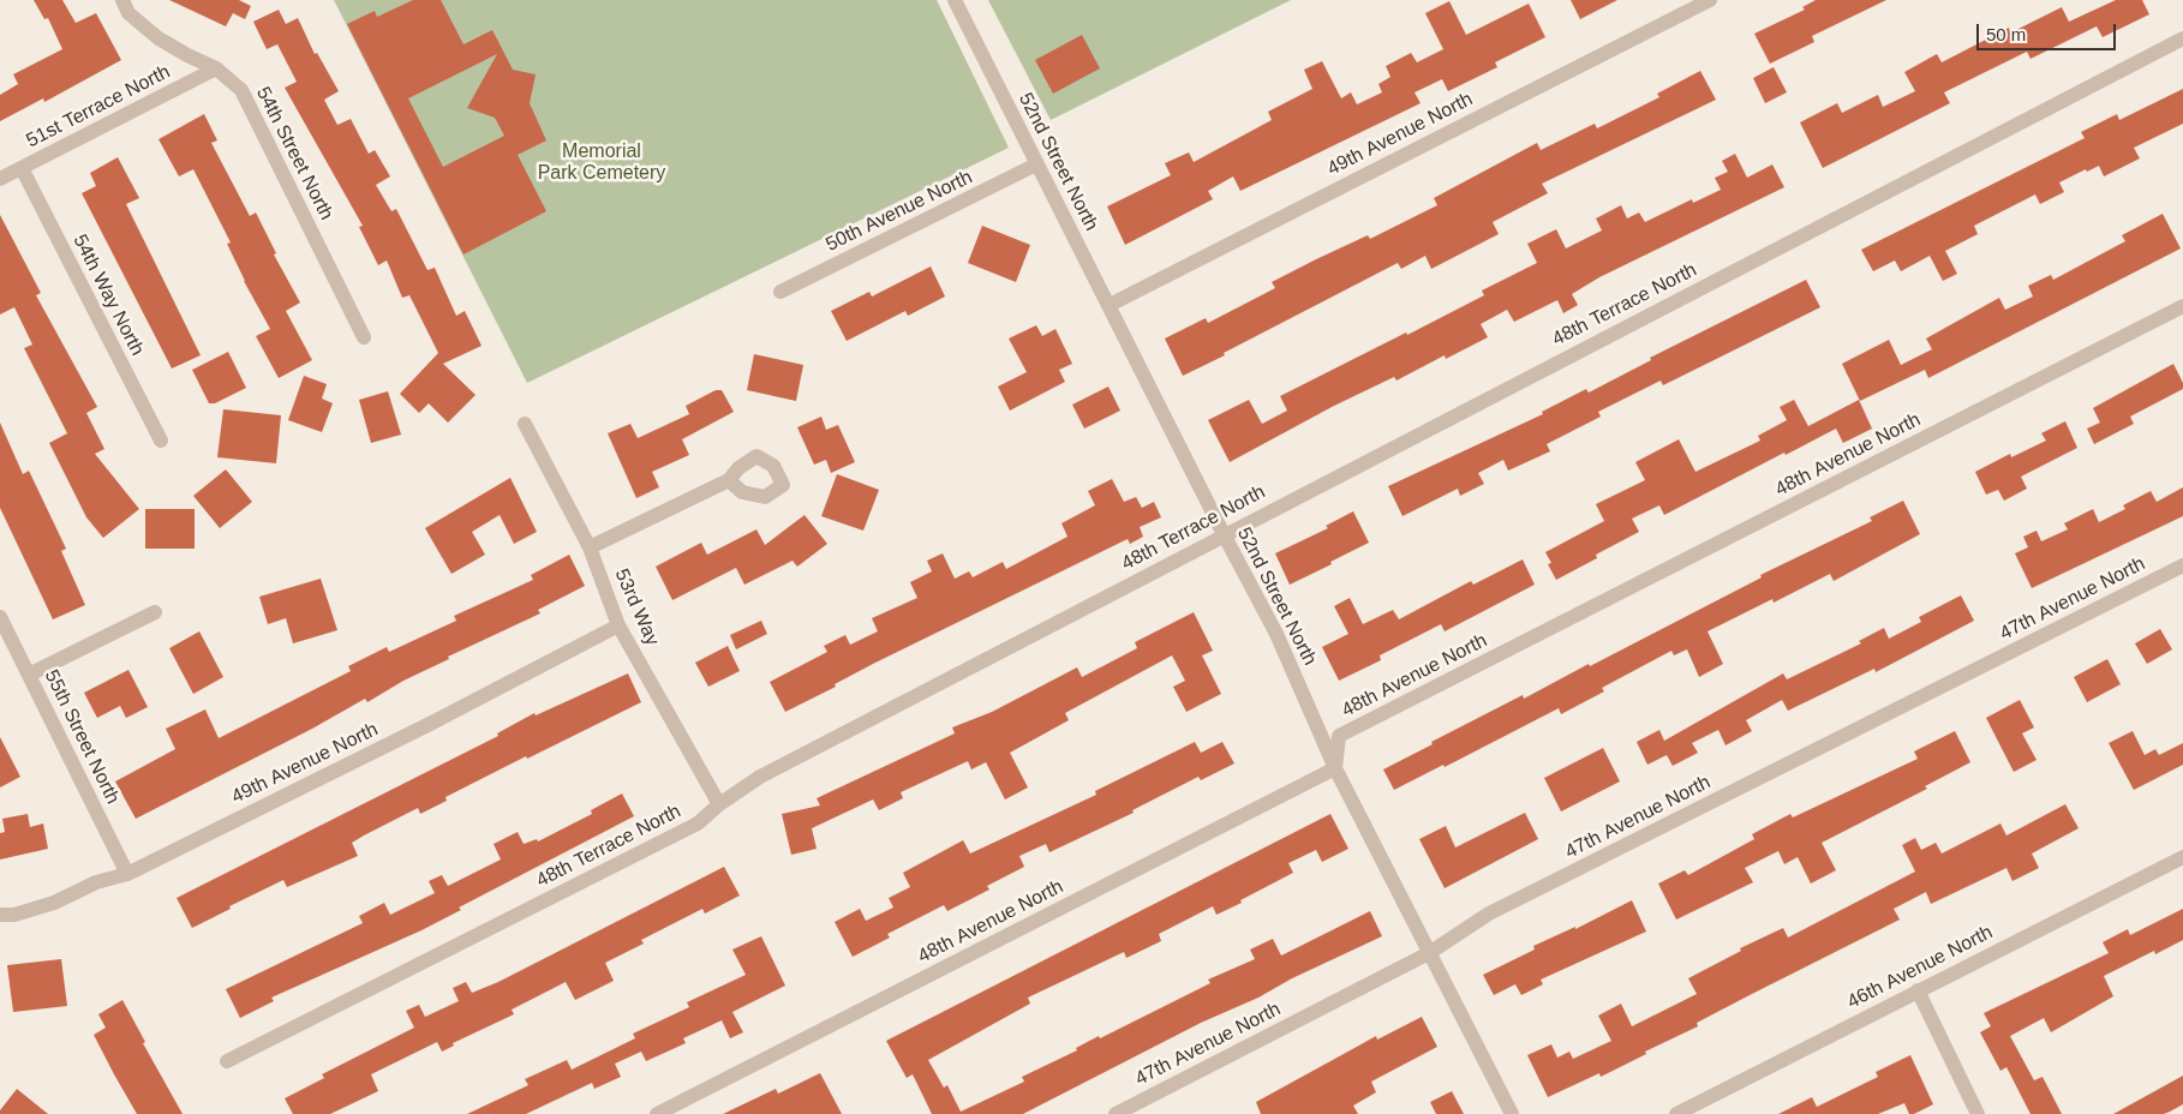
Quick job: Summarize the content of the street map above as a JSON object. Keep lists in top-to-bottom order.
{
  "streets": {
    "street": [
      "51st Terrace North",
      "49th Avenue North",
      "54th Street North",
      "52nd Street North",
      "50th Avenue North",
      "54th Way North",
      "48th Terrace North",
      "48th Avenue North",
      "47th Avenue North",
      "53rd Way",
      "55th Street North",
      "46th Avenue North"
    ]
  },
  "crossings": [
    ["51st Terrace North", "54th Street North"],
    ["51st Terrace North", "54th Way North"],
    ["49th Avenue North", "52nd Street North"],
    ["49th Avenue North", "53rd Way"],
    ["49th Avenue North", "55th Street North"],
    ["52nd Street North", "50th Avenue North"],
    ["52nd Street North", "48th Terrace North"],
    ["52nd Street North", "48th Avenue North"],
    ["52nd Street North", "47th Avenue North"],
    ["48th Terrace North", "53rd Way"]
  ],
  "parks": ["Memorial Park Cemetery"],
  "scale_bar": "50 m"
}
